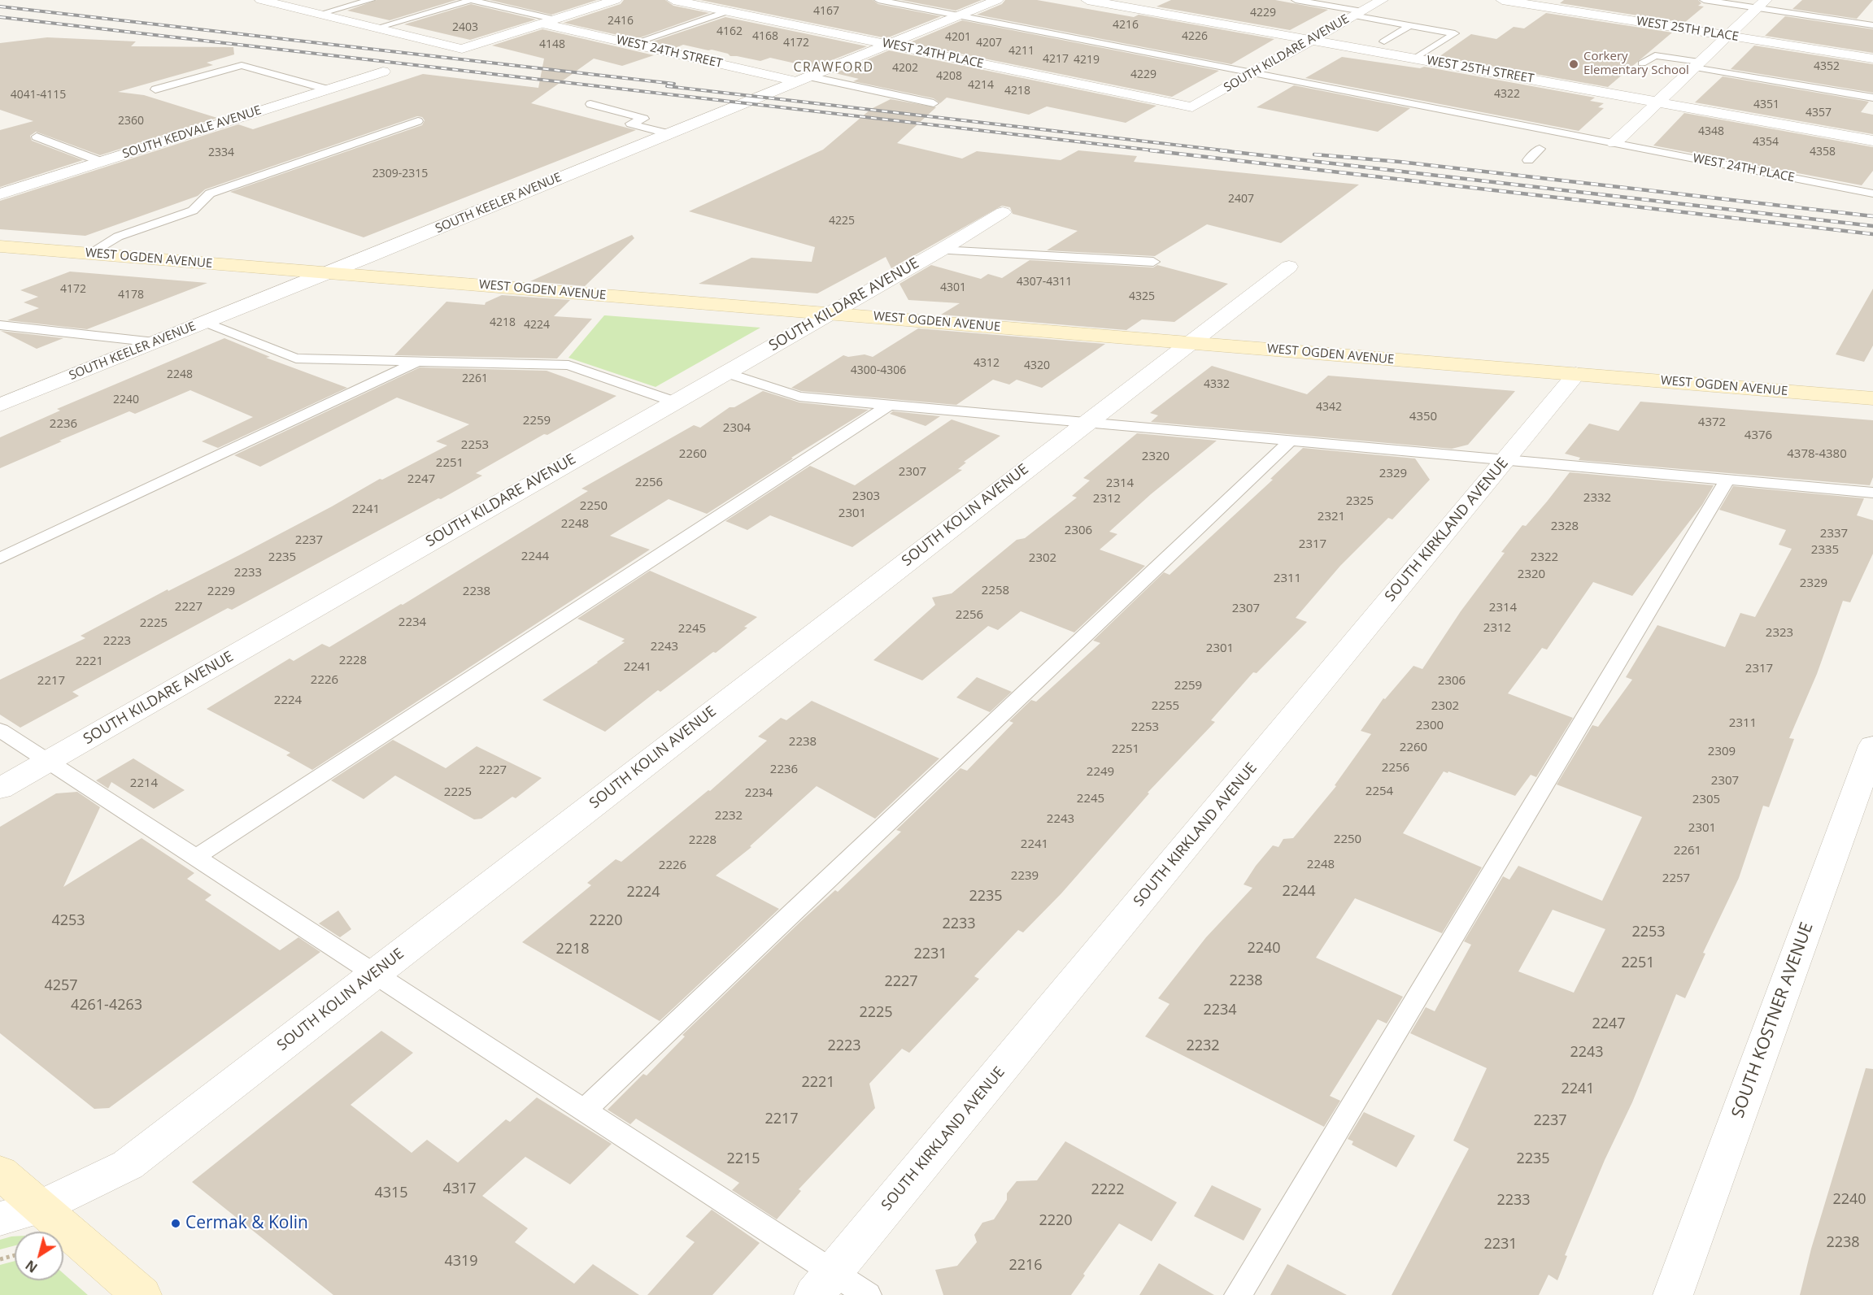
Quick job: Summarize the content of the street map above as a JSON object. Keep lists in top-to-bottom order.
{
  "streets": {
    "main road": ["WEST OGDEN AVENUE"],
    "street": [
      "WEST 25TH PLACE",
      "WEST 24TH STREET",
      "WEST 24TH PLACE",
      "SOUTH KILDARE AVENUE",
      "WEST 25TH STREET",
      "SOUTH KEDVALE AVENUE",
      "SOUTH KEELER AVENUE",
      "SOUTH KOLIN AVENUE",
      "SOUTH KIRKLAND AVENUE",
      "SOUTH KOSTNER AVENUE"
    ]
  },
  "crossings": [
    ["WEST 24TH STREET", "SOUTH KEELER AVENUE"],
    ["WEST 24TH PLACE", "SOUTH KILDARE AVENUE"],
    ["WEST 24TH PLACE", "SOUTH KEELER AVENUE"],
    ["SOUTH KILDARE AVENUE", "WEST 25TH STREET"],
    ["SOUTH KILDARE AVENUE", "WEST OGDEN AVENUE"],
    ["SOUTH KEELER AVENUE", "WEST OGDEN AVENUE"],
    ["WEST OGDEN AVENUE", "SOUTH KOLIN AVENUE"],
    ["WEST OGDEN AVENUE", "SOUTH KIRKLAND AVENUE"]
  ],
  "districts": ["CRAWFORD"],
  "places": ["Corkery Elementary School", "Cermak & Kolin"],
  "house_numbers": [
    "4167",
    "4229",
    "2416",
    "4216",
    "2403",
    "4162",
    "4168",
    "4226",
    "4201",
    "4172",
    "4207",
    "4148",
    "4211",
    "4217",
    "4219",
    "4352",
    "4202",
    "4229",
    "4208",
    "4214",
    "4218",
    "4322",
    "4041-4115",
    "4351",
    "4357",
    "2360",
    "4348",
    "4354",
    "4358",
    "2334",
    "2309-2315",
    "2407",
    "4225",
    "4307-4311",
    "4301",
    "4172",
    "4178",
    "4325",
    "4218",
    "4224",
    "4312",
    "4320",
    "4300-4306",
    "2248",
    "2261",
    "4332",
    "2240",
    "4342",
    "4350",
    "2259",
    "4372",
    "2236",
    "2304",
    "4376",
    "2253",
    "2260",
    "4378-4380",
    "2320",
    "2251",
    "2307",
    "2329",
    "2247",
    "2256",
    "2314",
    "2303",
    "2332",
    "2312",
    "2325",
    "2250",
    "2241",
    "2301",
    "2321",
    "2248",
    "2328",
    "2306",
    "2337",
    "2237",
    "2317",
    "2335",
    "2244",
    "2235",
    "2322",
    "2302",
    "2233",
    "2320",
    "2311",
    "2329",
    "2258",
    "2229",
    "2238",
    "2227",
    "2314",
    "2307",
    "2256",
    "2234",
    "2225",
    "2312",
    "2245",
    "2323",
    "2223",
    "2243",
    "2301",
    "2228",
    "2221",
    "2241",
    "2317",
    "2226",
    "2217",
    "2306",
    "2259",
    "2224",
    "2255",
    "2302",
    "2311",
    "2300",
    "2253",
    "2238",
    "2260",
    "2251",
    "2309",
    "2256",
    "2236",
    "2227",
    "2249",
    "2307",
    "2214",
    "2254",
    "2225",
    "2234",
    "2245",
    "2305",
    "2232",
    "2243",
    "2301",
    "2250",
    "2228",
    "2241",
    "2261",
    "2248",
    "2226",
    "2239",
    "2257",
    "2244",
    "2224",
    "2235",
    "4253",
    "2220",
    "2233",
    "2253",
    "2240",
    "2218",
    "2231",
    "2251",
    "2238",
    "2227",
    "4257",
    "4261-4263",
    "2234",
    "2225",
    "2247",
    "2223",
    "2232",
    "2243",
    "2221",
    "2241",
    "2217",
    "2237",
    "2215",
    "2235",
    "4317",
    "2222",
    "4315",
    "2240",
    "2233",
    "2220",
    "2238",
    "2231",
    "4319",
    "2216"
  ],
  "north": "bottom left"
}
